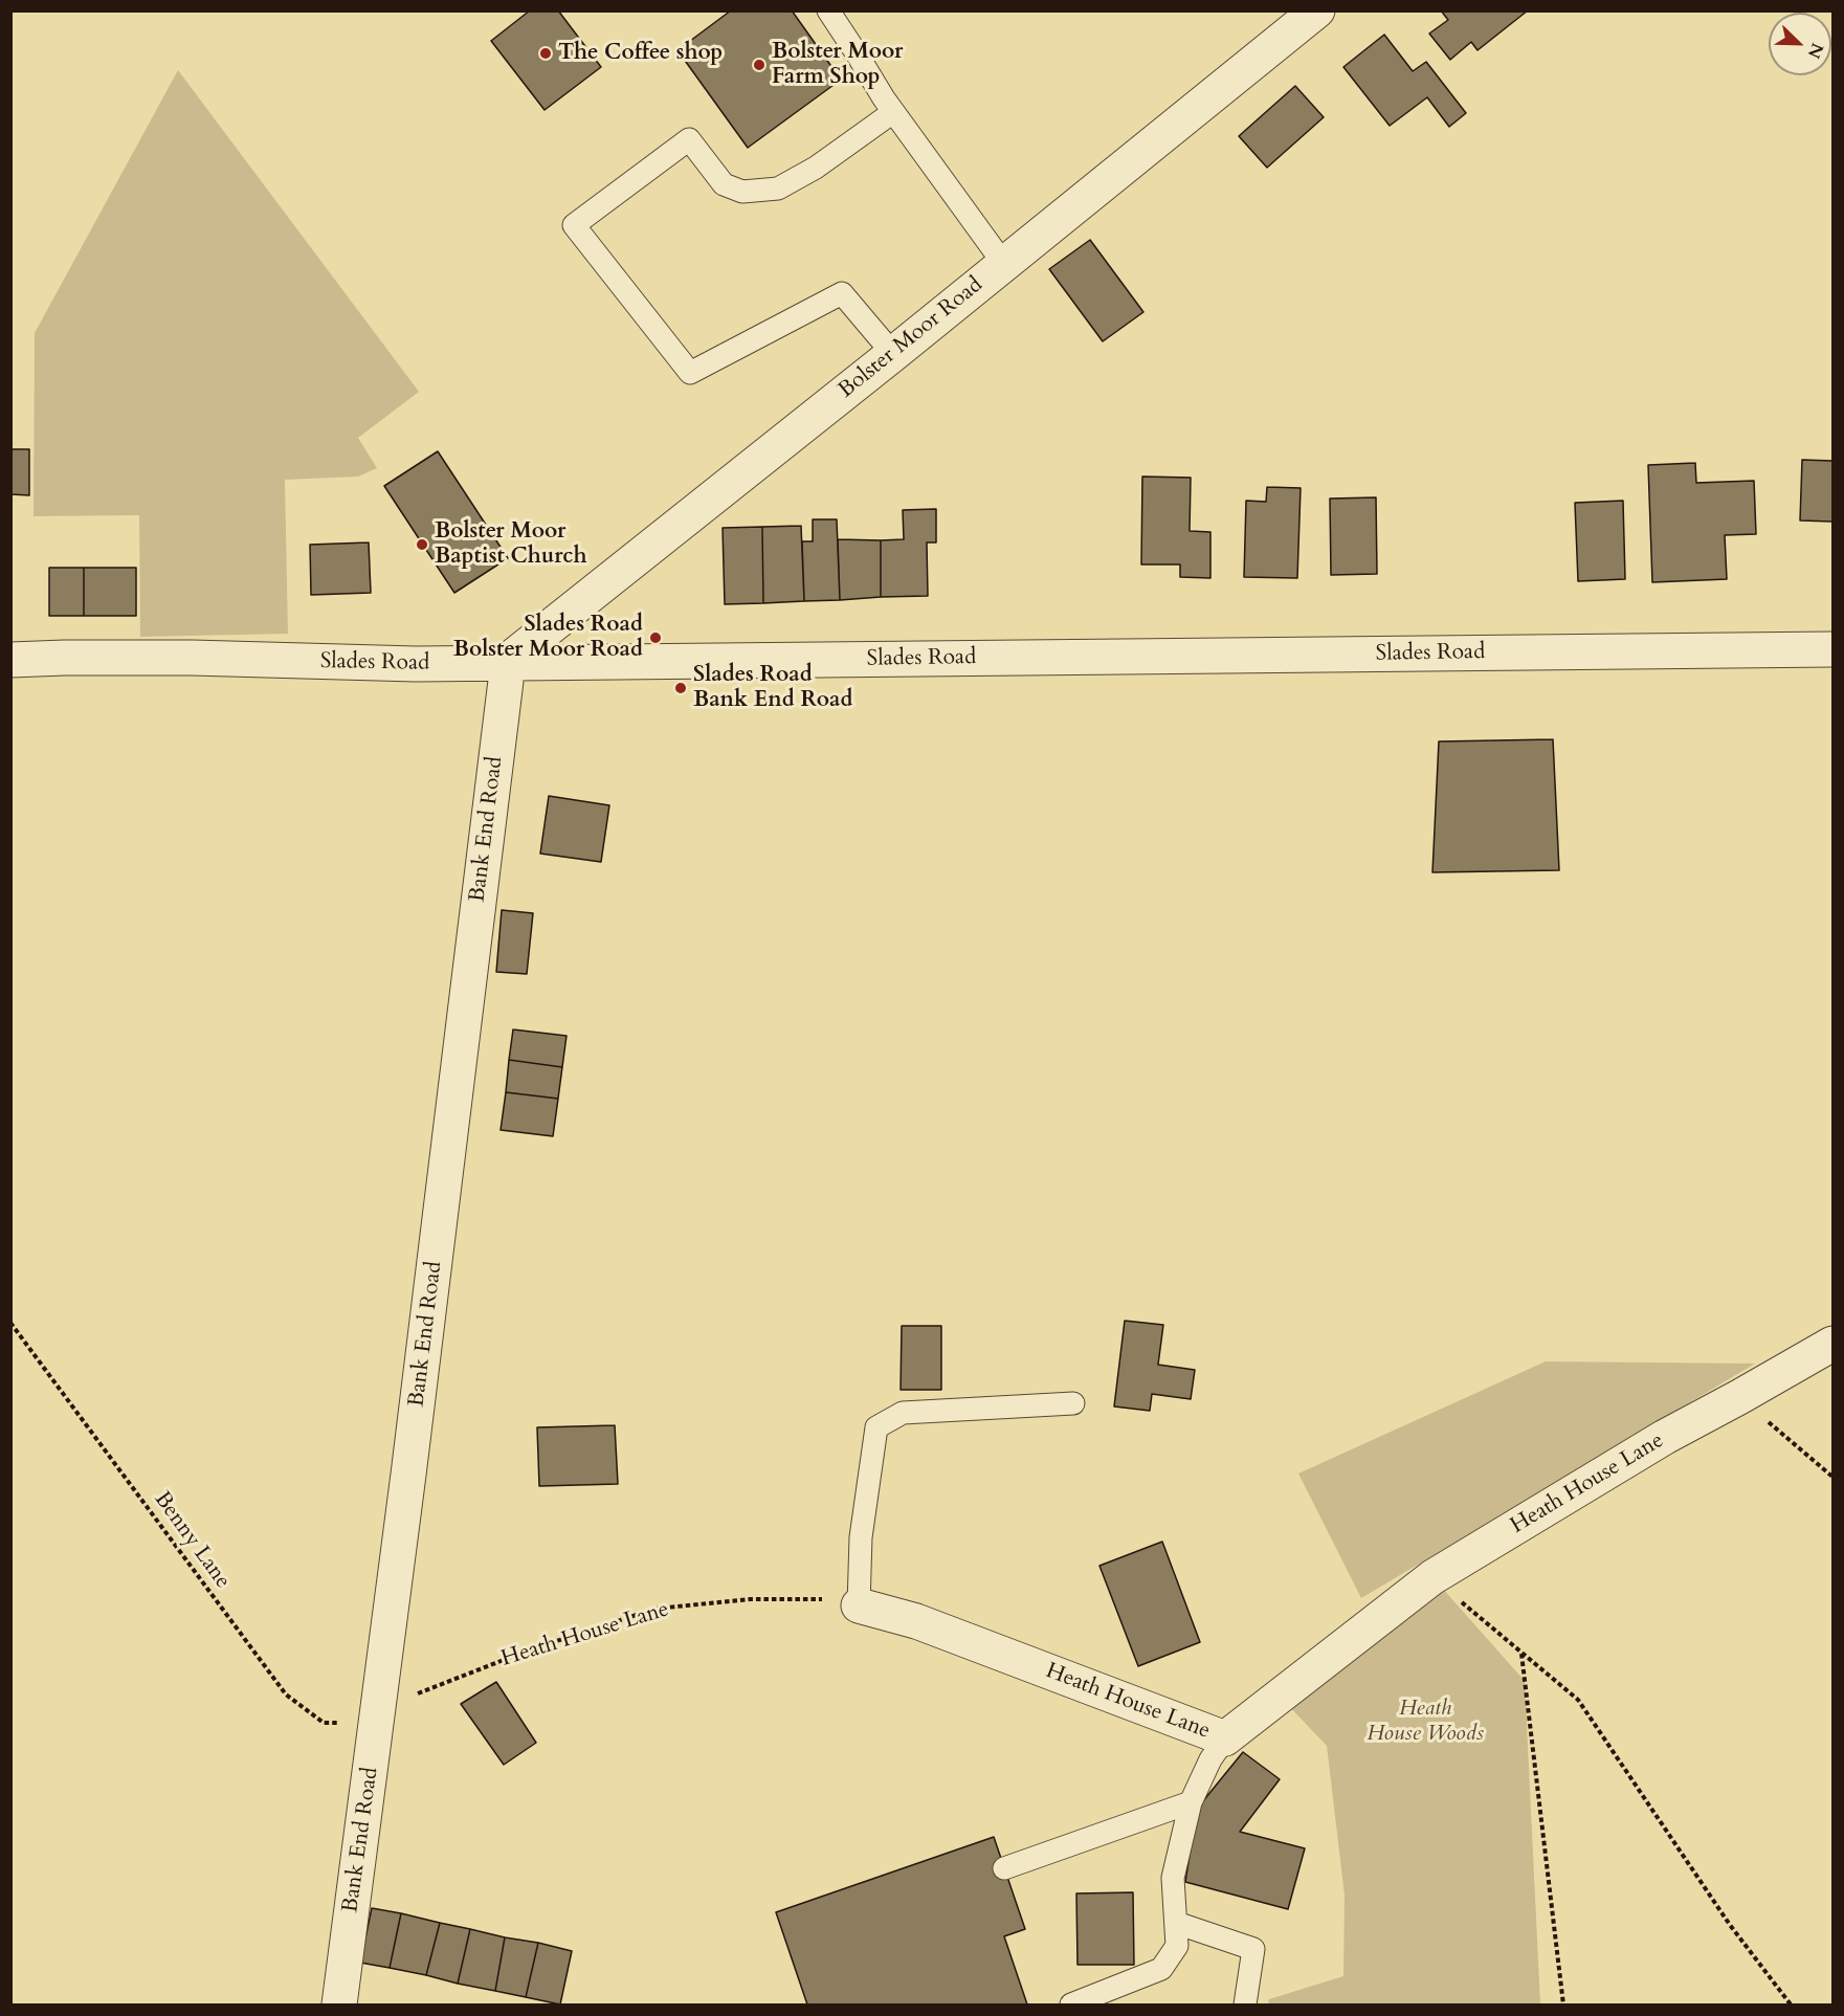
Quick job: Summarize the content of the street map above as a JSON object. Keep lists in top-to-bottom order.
{
  "streets": {
    "street": [
      "Bolster Moor Road",
      "Slades Road",
      "Bank End Road",
      "Heath House Lane"
    ],
    "path": ["Benny Lane"]
  },
  "crossings": [
    ["Bolster Moor Road", "Slades Road"],
    ["Bolster Moor Road", "Bank End Road"],
    ["Slades Road", "Bank End Road"],
    ["Bank End Road", "Heath House Lane"],
    ["Bank End Road", "Benny Lane"],
    ["Heath House Lane", "Benny Lane"]
  ],
  "parks": ["Heath House Woods"],
  "places": [
    "The Coffee shop",
    "Bolster Moor Farm Shop",
    "Bolster Moor Baptist Church",
    "Slades Road Bolster Moor Road",
    "Slades Road Bank End Road"
  ],
  "north": "bottom right"
}
